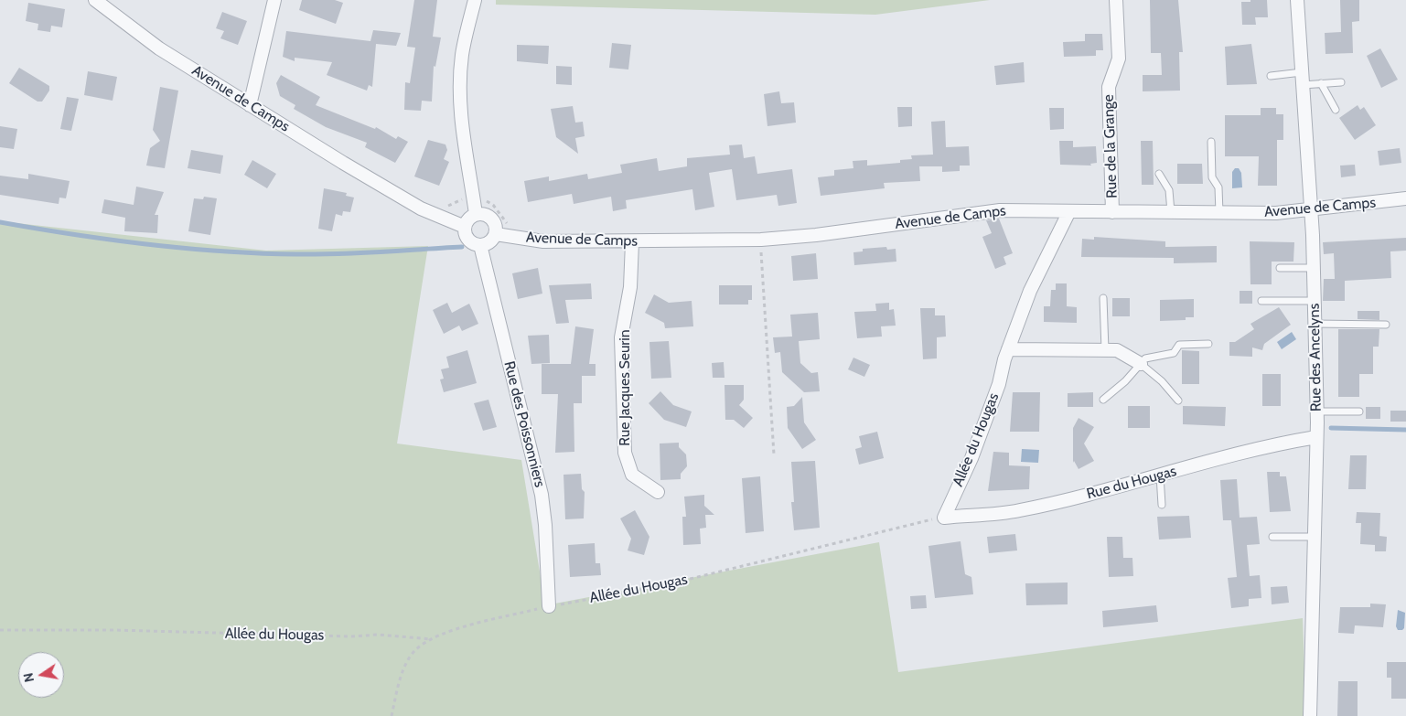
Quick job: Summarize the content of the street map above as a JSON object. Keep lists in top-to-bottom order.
{
  "streets": {
    "street": [
      "Avenue de Camps",
      "Rue de la Grange",
      "Rue des Ancelyns",
      "Rue Jacques Seurin",
      "Rue des Poissonniers",
      "Allée du Hougas",
      "Rue du Hougas"
    ]
  },
  "crossings": [
    ["Avenue de Camps", "Rue de la Grange"],
    ["Avenue de Camps", "Rue des Ancelyns"],
    ["Avenue de Camps", "Rue Jacques Seurin"],
    ["Avenue de Camps", "Rue des Poissonniers"],
    ["Avenue de Camps", "Allée du Hougas"],
    ["Rue des Ancelyns", "Rue du Hougas"],
    ["Rue des Poissonniers", "Allée du Hougas"],
    ["Allée du Hougas", "Rue du Hougas"]
  ],
  "north": "left"
}
